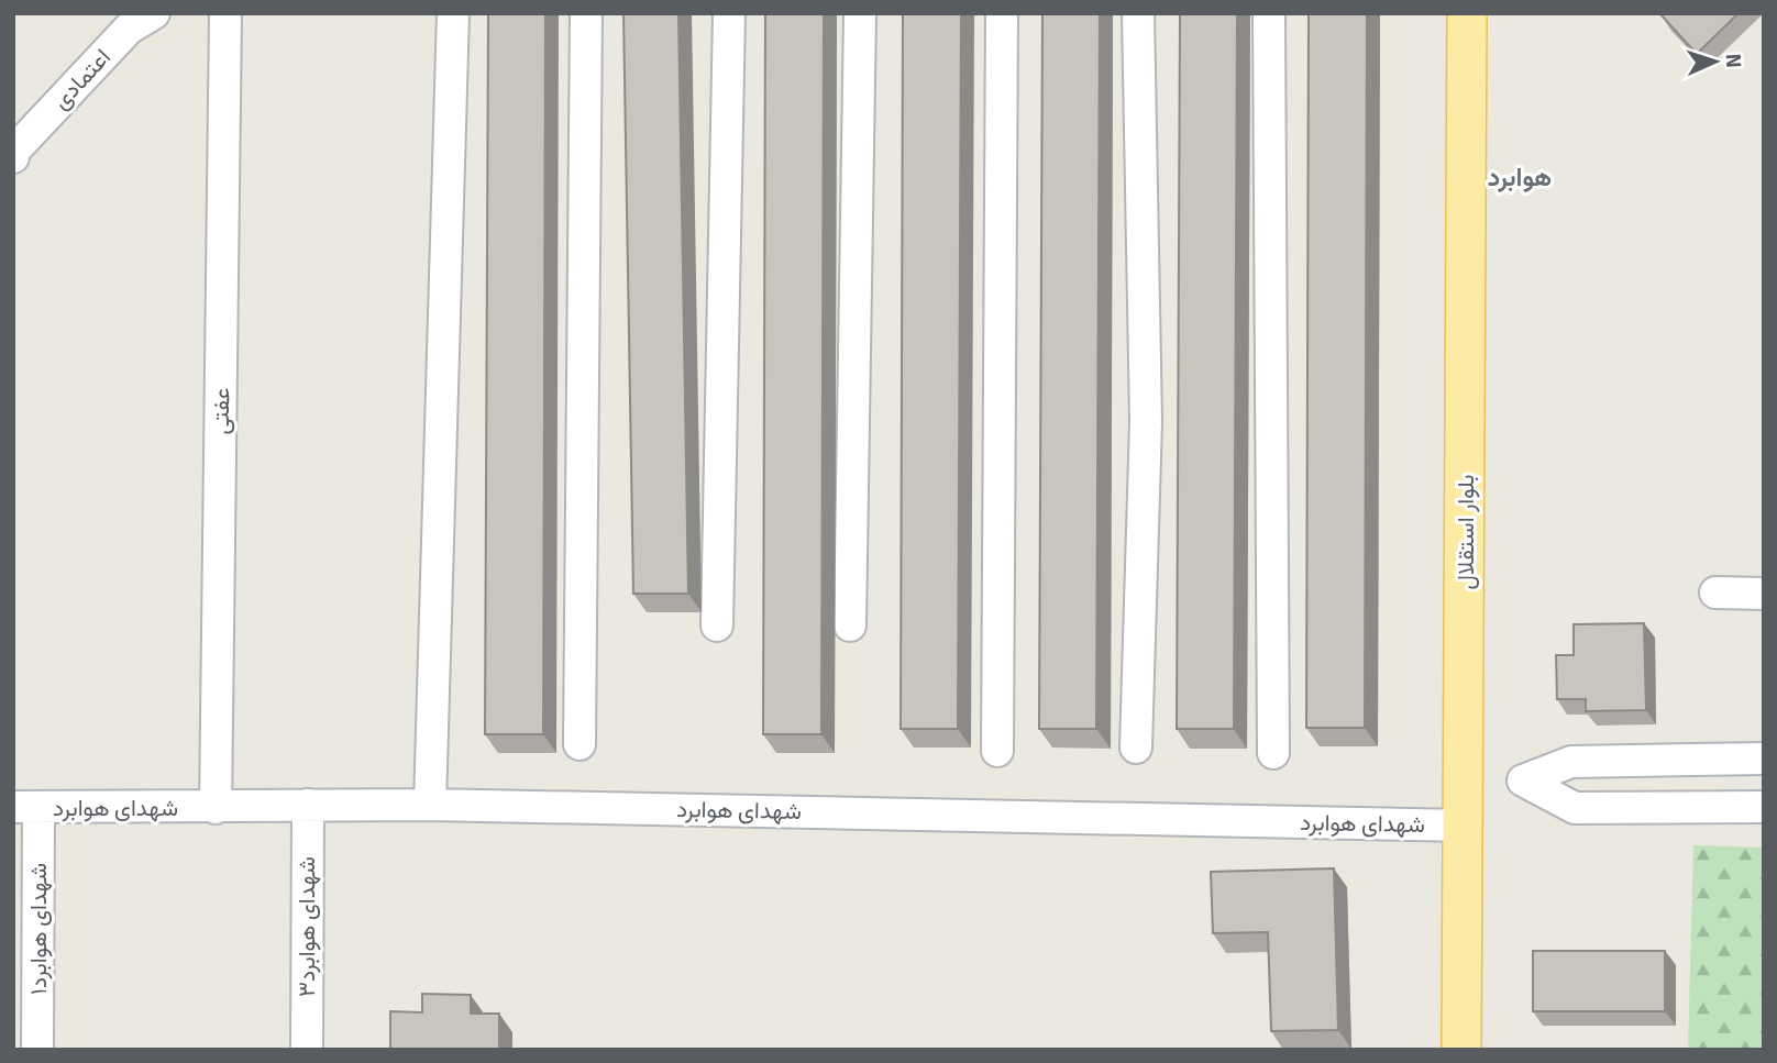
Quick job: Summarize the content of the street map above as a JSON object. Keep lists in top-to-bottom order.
{
  "streets": {
    "main road": ["بلوار استقلال"],
    "street": [
      "اعتمادی",
      "عفتی",
      "شهدای هوابرد",
      "۳شهدای هوابرد",
      "شهدای هوابرد۱"
    ]
  },
  "crossings": [
    ["عفتی", "شهدای هوابرد"],
    ["بلوار استقلال", "شهدای هوابرد"],
    ["شهدای هوابرد", "۳شهدای هوابرد"],
    ["شهدای هوابرد", "شهدای هوابرد۱"]
  ],
  "districts": ["هوابرد"],
  "north": "right"
}
